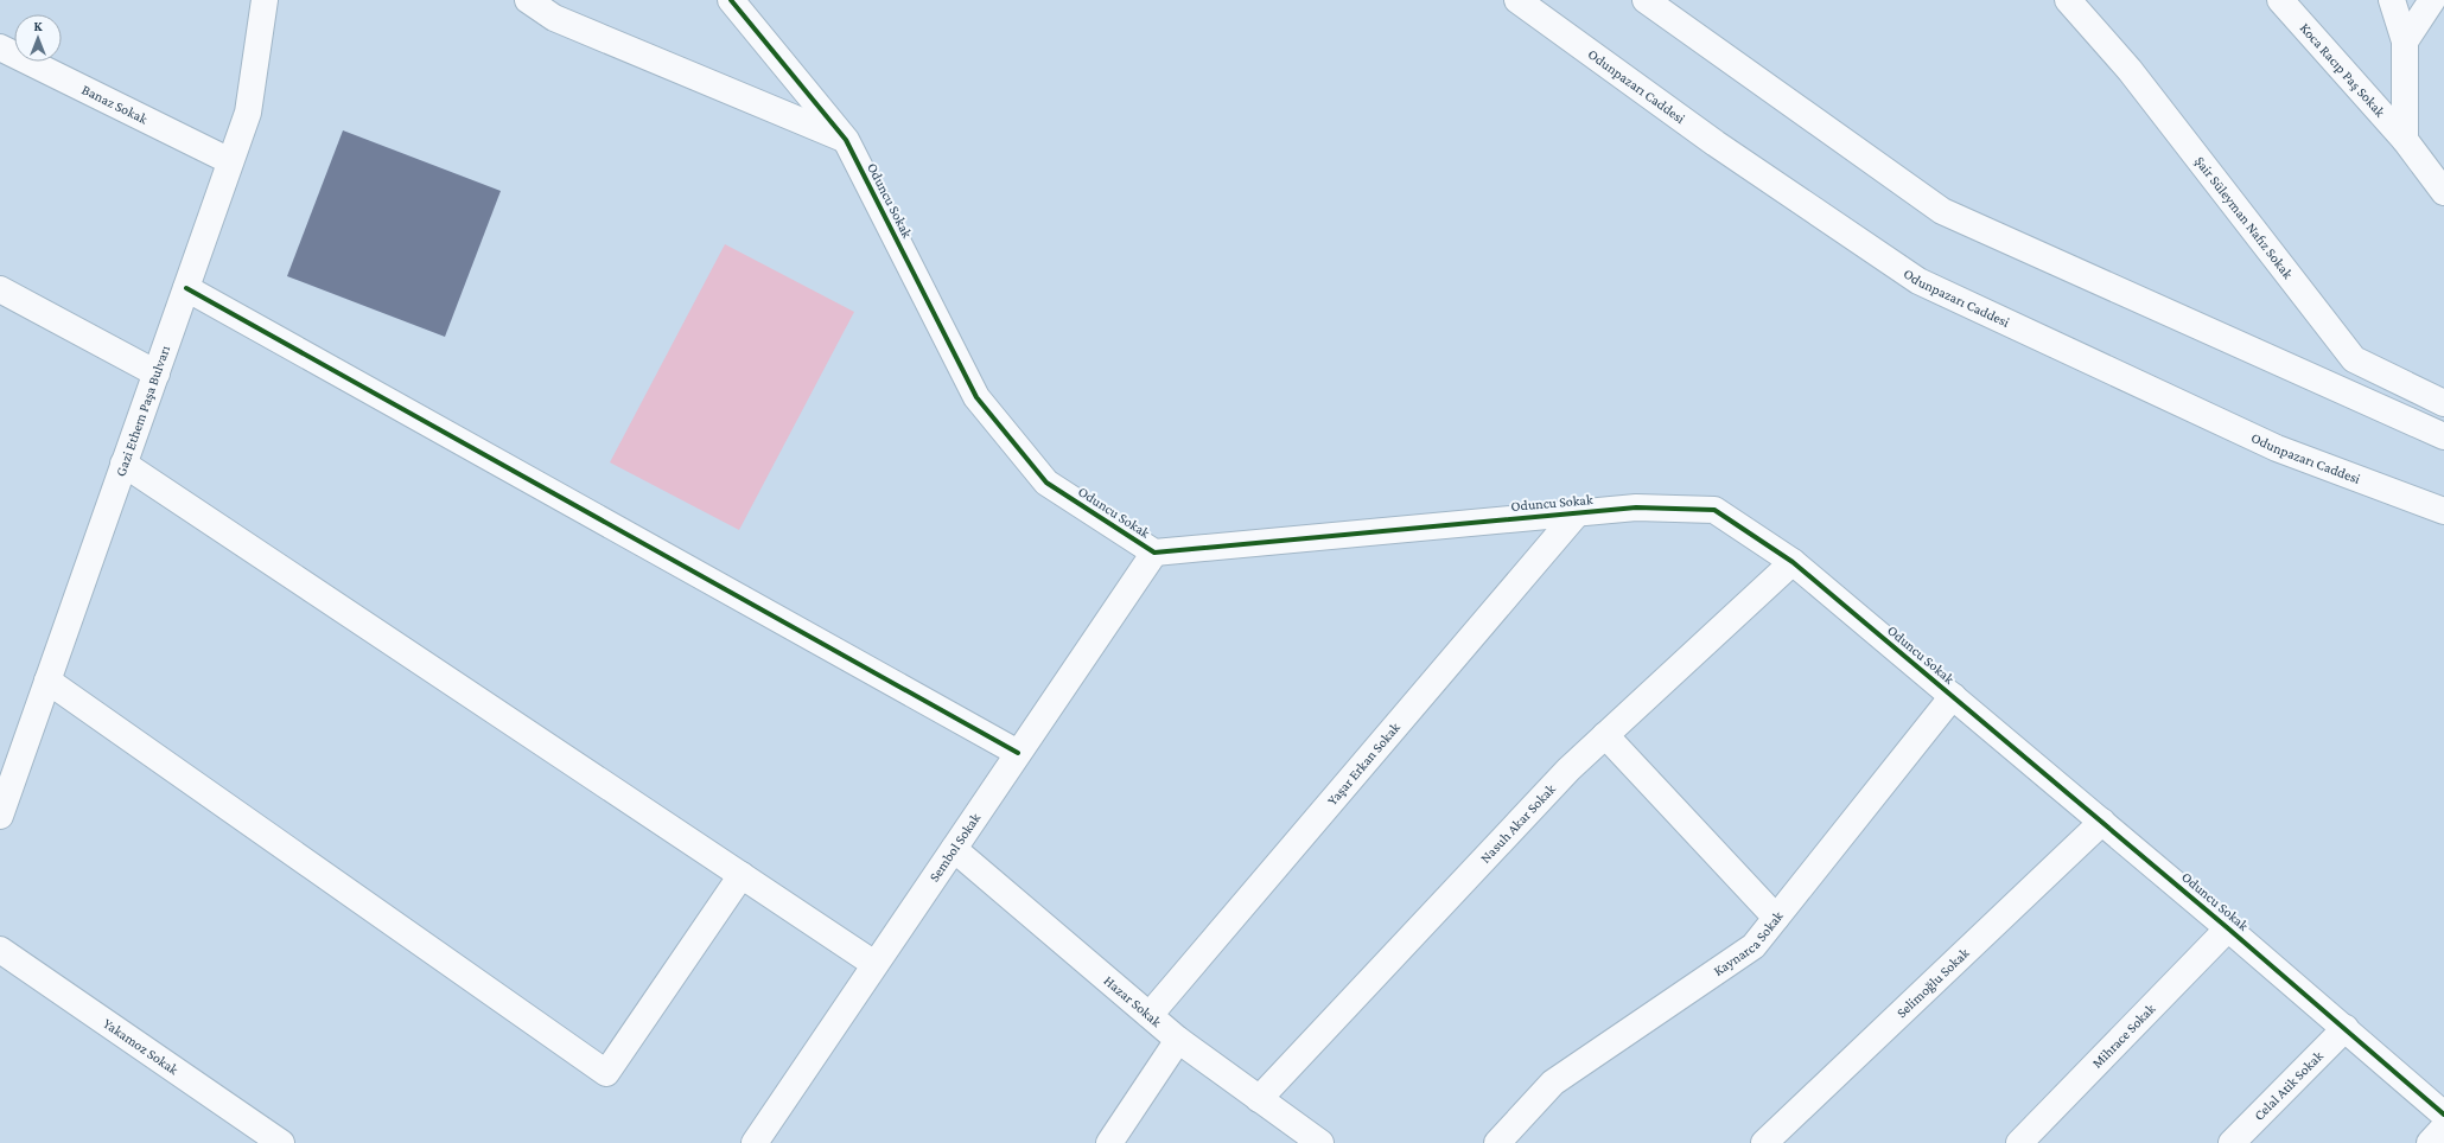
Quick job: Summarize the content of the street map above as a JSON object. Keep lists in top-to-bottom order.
{
  "streets": {
    "street": [
      "Koca Racıp Paş Sokak",
      "Odunpazarı Caddesi",
      "Banaz Sokak",
      "Oduncu Sokak",
      "Şair Süleyman Nafız Sokak",
      "Gazi Ethem Paşa Bulvarı",
      "Yaşar Erkan Sokak",
      "Nasuh Akar Sokak",
      "Sembol Sokak",
      "Kaynarca Sokak",
      "Selimoğlu Sokak",
      "Hazar Sokak",
      "Mihrace Sokak",
      "Yakamoz Sokak",
      "Celal Atik Sokak"
    ]
  },
  "crossings": [
    ["Banaz Sokak", "Gazi Ethem Paşa Bulvarı"],
    ["Oduncu Sokak", "Yaşar Erkan Sokak"],
    ["Oduncu Sokak", "Nasuh Akar Sokak"],
    ["Oduncu Sokak", "Sembol Sokak"],
    ["Oduncu Sokak", "Kaynarca Sokak"],
    ["Oduncu Sokak", "Selimoğlu Sokak"],
    ["Oduncu Sokak", "Mihrace Sokak"],
    ["Oduncu Sokak", "Celal Atik Sokak"],
    ["Yaşar Erkan Sokak", "Hazar Sokak"],
    ["Nasuh Akar Sokak", "Hazar Sokak"],
    ["Sembol Sokak", "Hazar Sokak"]
  ],
  "north": "top"
}
